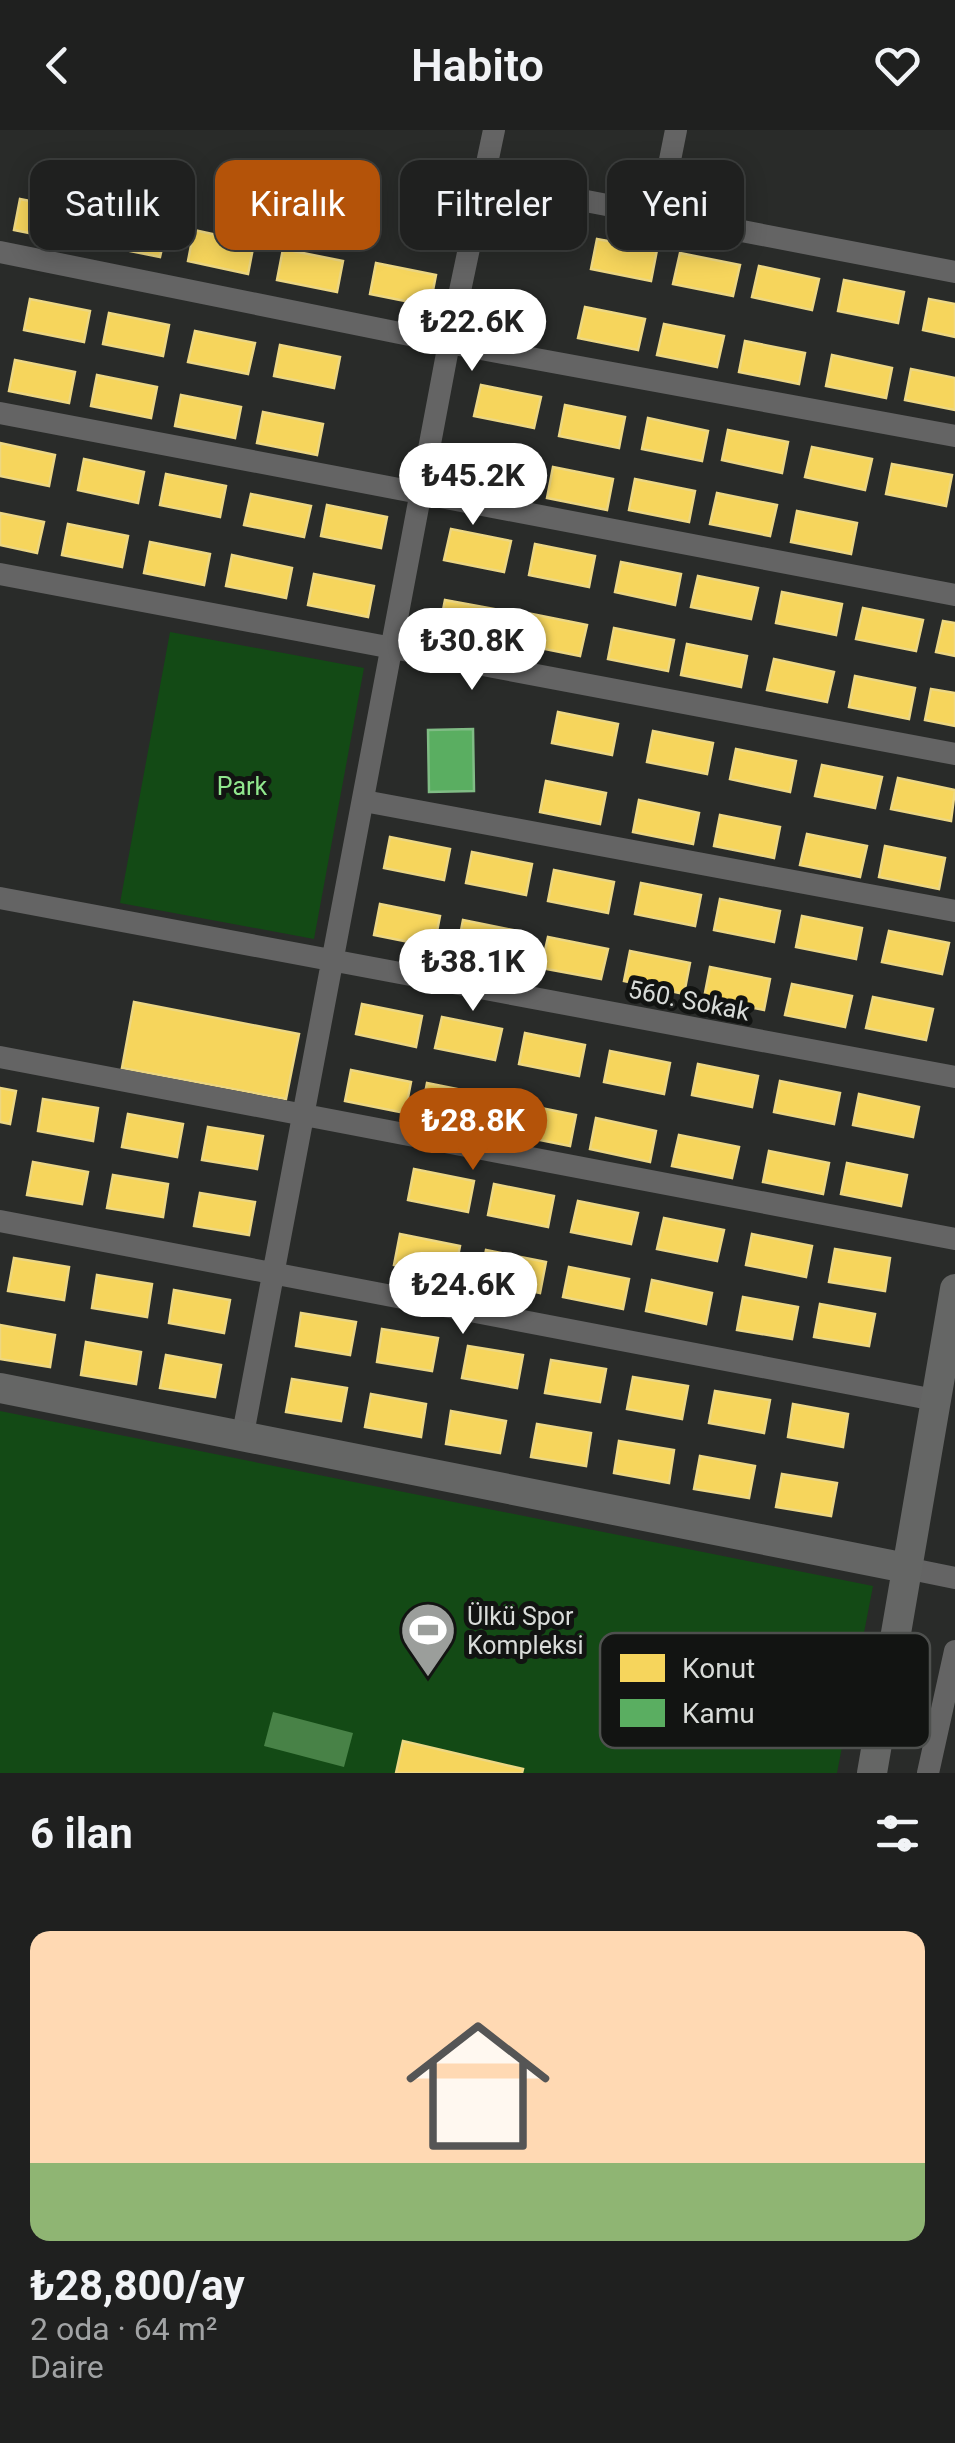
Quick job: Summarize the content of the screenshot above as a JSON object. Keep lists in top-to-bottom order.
{
  "streets": {
    "street": ["560. Sokak"]
  },
  "parks": ["Park"],
  "places": {
    "sports": ["Ülkü Spor Kompleksi"]
  },
  "legend": ["Konut", "Kamu"],
  "page": {
    "header": "Habito",
    "chip": [
      "Satılık",
      "Kiralık",
      "Filtreler",
      "Yeni"
    ],
    "price": [
      "₺22.6K",
      "₺45.2K",
      "₺30.8K",
      "₺38.1K",
      "₺28.8K",
      "₺24.6K"
    ],
    "heading": "6 ilan",
    "list": [
      {
        "name": "₺28,800/ay",
        "note": "2 oda · 64 m² · Daire"
      }
    ]
  }
}
